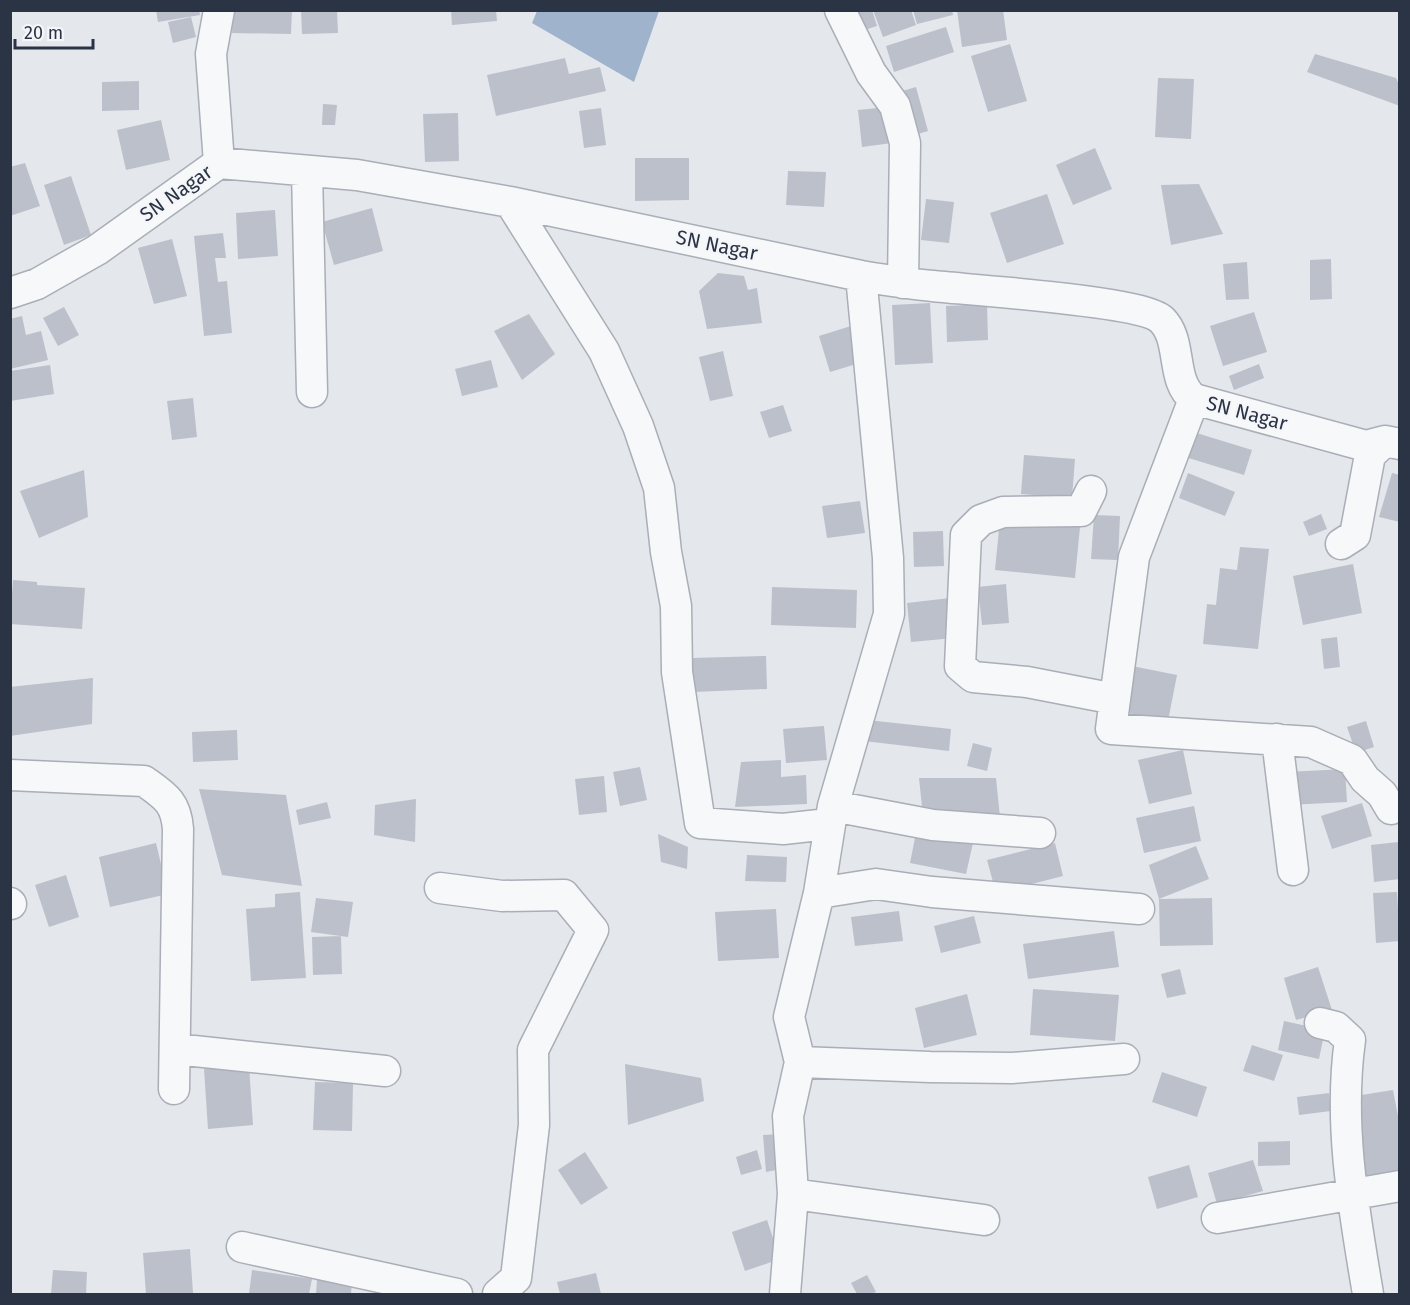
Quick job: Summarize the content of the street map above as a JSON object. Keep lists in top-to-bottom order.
{
  "streets": {
    "street": ["SN Nagar"]
  },
  "scale_bar": "20 m"
}
